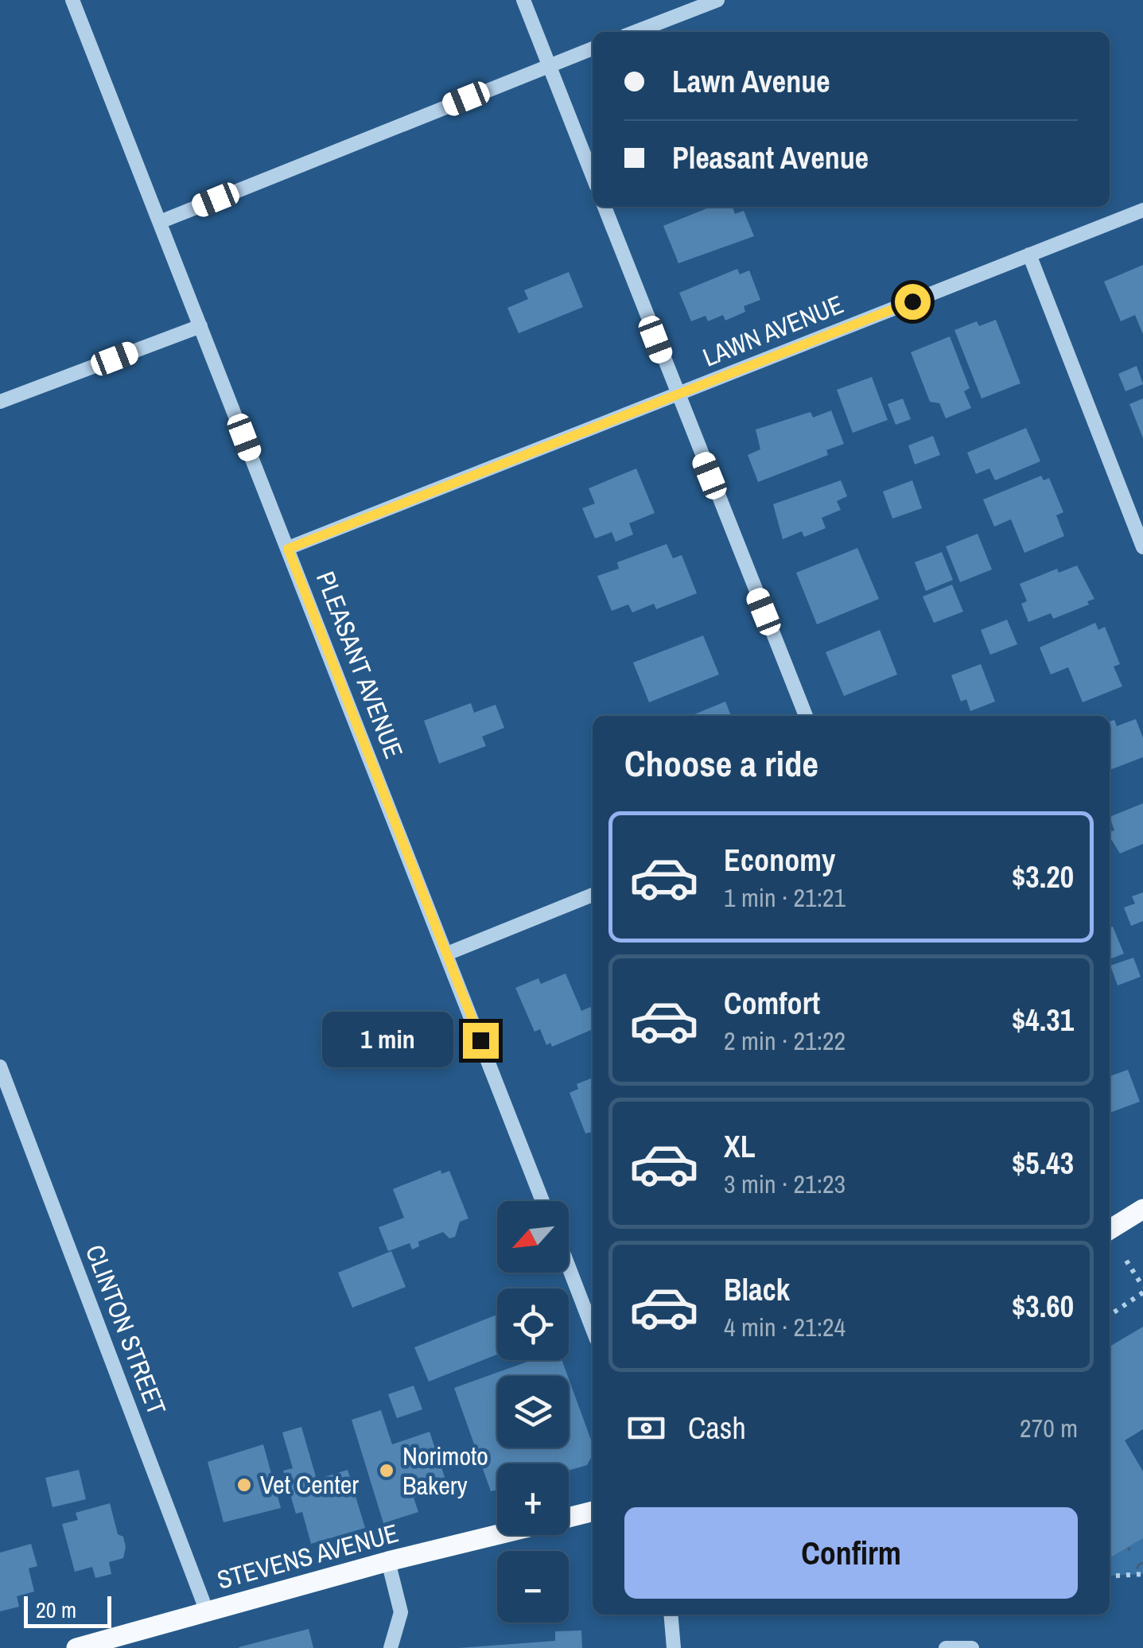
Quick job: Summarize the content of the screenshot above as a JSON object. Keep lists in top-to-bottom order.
{
  "streets": {
    "main road": ["STEVENS AVENUE"],
    "street": ["LAWN AVENUE", "PLEASANT AVENUE", "CLINTON STREET"]
  },
  "crossings": [
    ["LAWN AVENUE", "PLEASANT AVENUE"],
    ["CLINTON STREET", "STEVENS AVENUE"]
  ],
  "places": ["Norimoto Bakery", "Vet Center"],
  "scale_bar": "20 m",
  "north": "bottom left",
  "page": {
    "banner": ["Lawn Avenue", "Pleasant Avenue"],
    "heading": "Choose a ride",
    "list": [
      {
        "name": "Economy",
        "note": "1 min · 21:21",
        "value": "$3.20"
      },
      {
        "name": "Comfort",
        "note": "2 min · 21:22",
        "value": "$4.31"
      },
      {
        "name": "XL",
        "note": "3 min · 21:23",
        "value": "$5.43"
      },
      {
        "name": "Black",
        "note": "4 min · 21:24",
        "value": "$3.60"
      }
    ],
    "bubble": "1 min",
    "map_buttons": ["+", "−"],
    "pay": ["Cash", "270 m"],
    "buttons": "Confirm",
    "scale": "20 m"
  }
}
